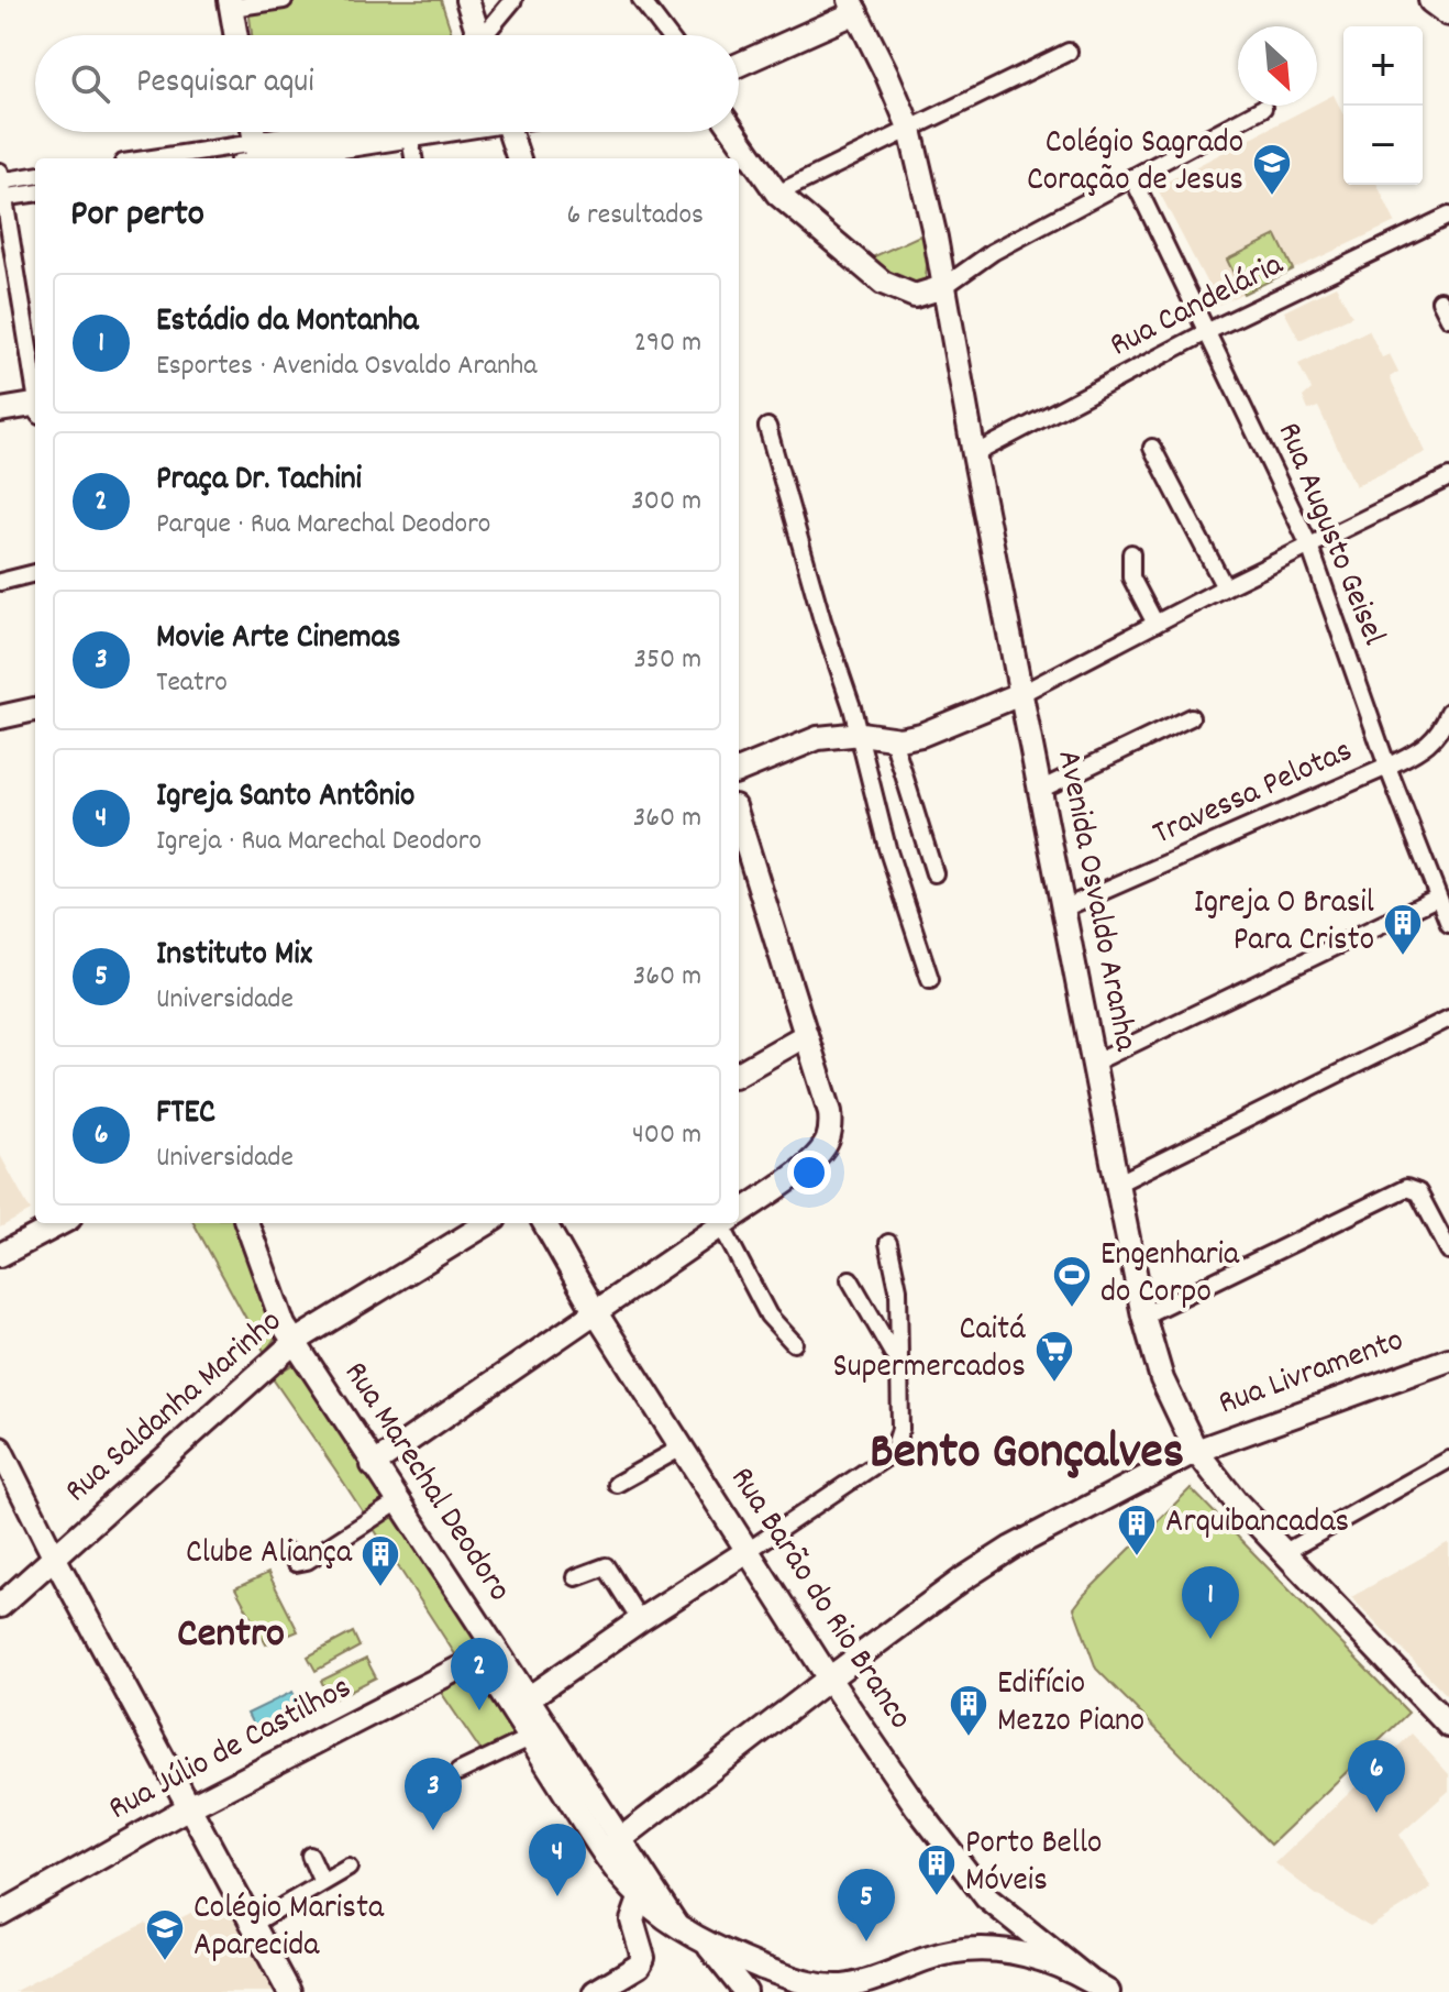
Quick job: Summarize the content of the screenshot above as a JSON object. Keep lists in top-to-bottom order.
{
  "streets": {
    "main road": [
      "Avenida Osvaldo Aranha",
      "Rua Livramento",
      "Rua Saldanha Marinho",
      "Rua Marechal Deodoro",
      "Rua Barão do Rio Branco",
      "Rua Júlio de Castilhos"
    ],
    "street": ["Rua Candelária", "Rua Augusto Geisel", "Travessa Pelotas"]
  },
  "crossings": [
    ["Rua Candelária", "Rua Augusto Geisel"],
    ["Rua Candelária", "Avenida Osvaldo Aranha"],
    ["Rua Augusto Geisel", "Travessa Pelotas"],
    ["Travessa Pelotas", "Avenida Osvaldo Aranha"],
    ["Avenida Osvaldo Aranha", "Rua Livramento"],
    ["Rua Livramento", "Rua Marechal Deodoro"],
    ["Rua Livramento", "Rua Barão do Rio Branco"],
    ["Rua Saldanha Marinho", "Rua Marechal Deodoro"],
    ["Rua Marechal Deodoro", "Rua Barão do Rio Branco"],
    ["Rua Marechal Deodoro", "Rua Júlio de Castilhos"]
  ],
  "districts": ["Bento Gonçalves", "Centro"],
  "places": {
    "school or university": ["Colégio Sagrado Coração de Jesus", "Colégio Marista Aparecida"],
    "building": [
      "Igreja O Brasil Para Cristo",
      "Arquibancadas",
      "Clube Aliança",
      "Edifício Mezzo Piano",
      "Porto Bello Móveis"
    ],
    "sports": ["Engenharia do Corpo"],
    "supermarket": ["Caitá Supermercados"]
  },
  "north": "bottom right",
  "page": {
    "map_buttons": ["+", "−"],
    "search": "Pesquisar aqui",
    "heading": ["Por perto", "6 resultados"],
    "list": [
      {
        "mark": "1",
        "name": "Estádio da Montanha",
        "note": "Esportes · Avenida Osvaldo Aranha",
        "value": "290 m"
      },
      {
        "mark": "2",
        "name": "Praça Dr. Tachini",
        "note": "Parque · Rua Marechal Deodoro",
        "value": "300 m"
      },
      {
        "mark": "3",
        "name": "Movie Arte Cinemas",
        "note": "Teatro",
        "value": "350 m"
      },
      {
        "mark": "4",
        "name": "Igreja Santo Antônio",
        "note": "Igreja · Rua Marechal Deodoro",
        "value": "360 m"
      },
      {
        "mark": "5",
        "name": "Instituto Mix",
        "note": "Universidade",
        "value": "360 m"
      },
      {
        "mark": "6",
        "name": "FTEC",
        "note": "Universidade",
        "value": "400 m"
      }
    ],
    "pins": [
      "1",
      "2",
      "6",
      "3",
      "4",
      "5"
    ]
  }
}
